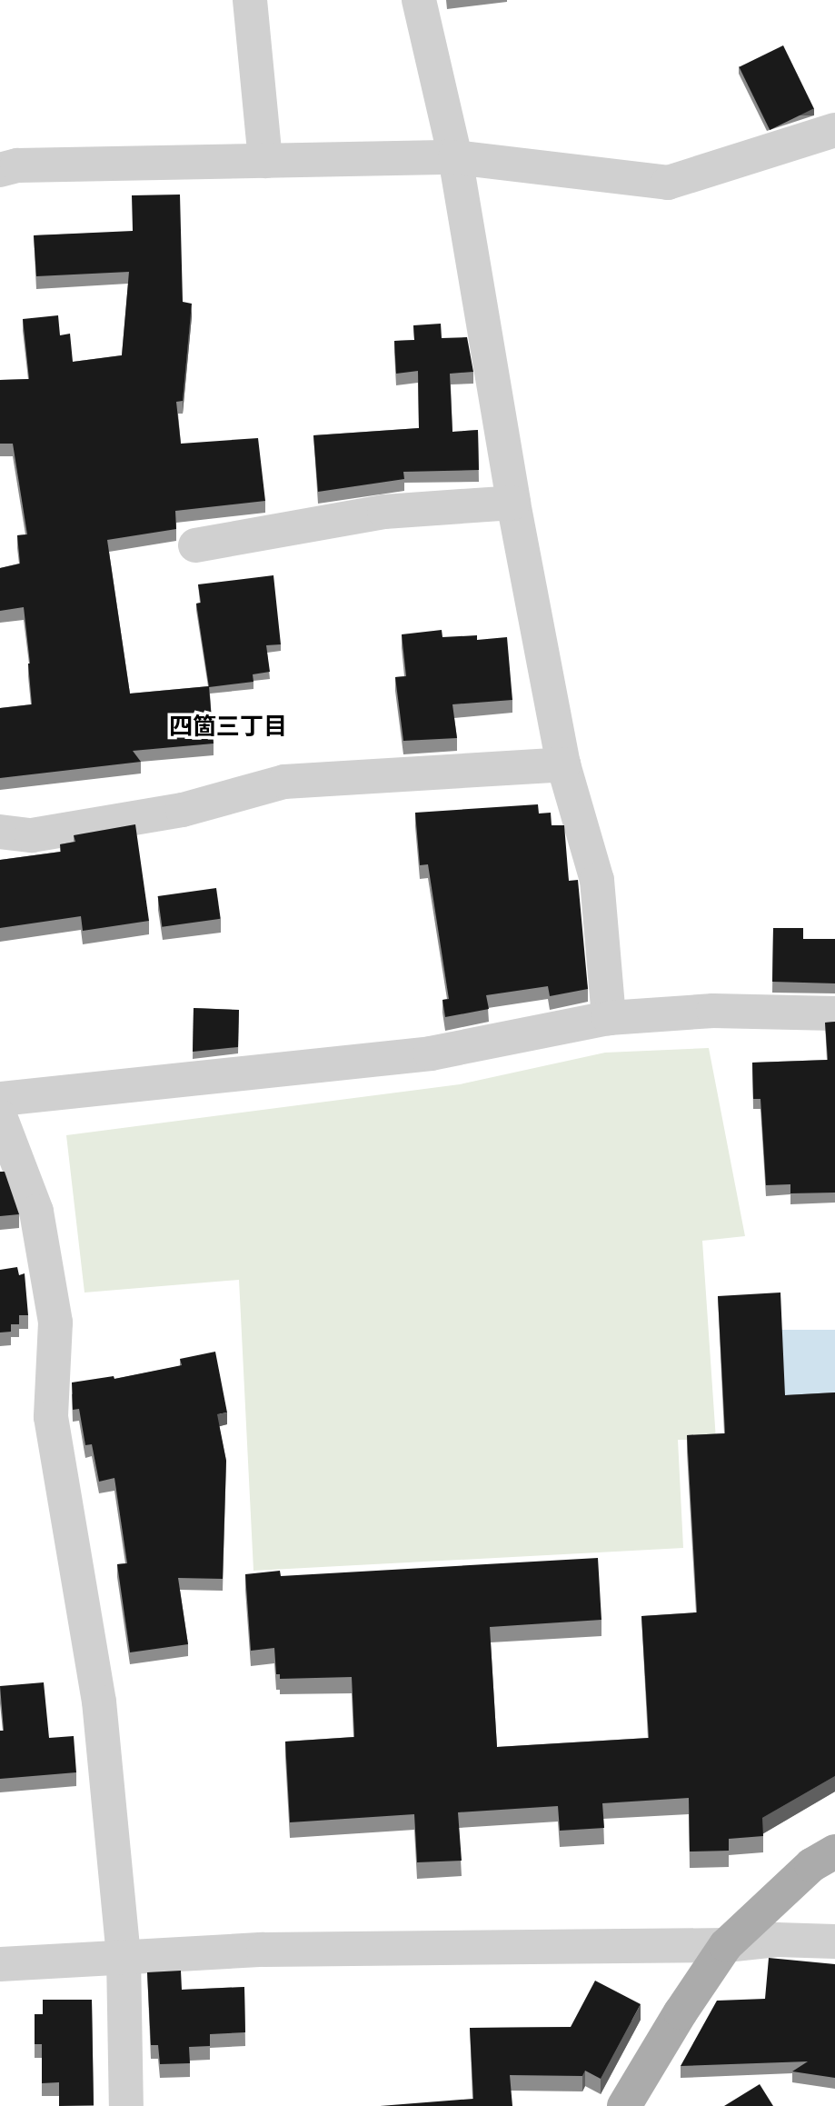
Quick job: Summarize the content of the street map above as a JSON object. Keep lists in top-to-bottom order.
{
  "districts": ["四箇三丁目"]
}
